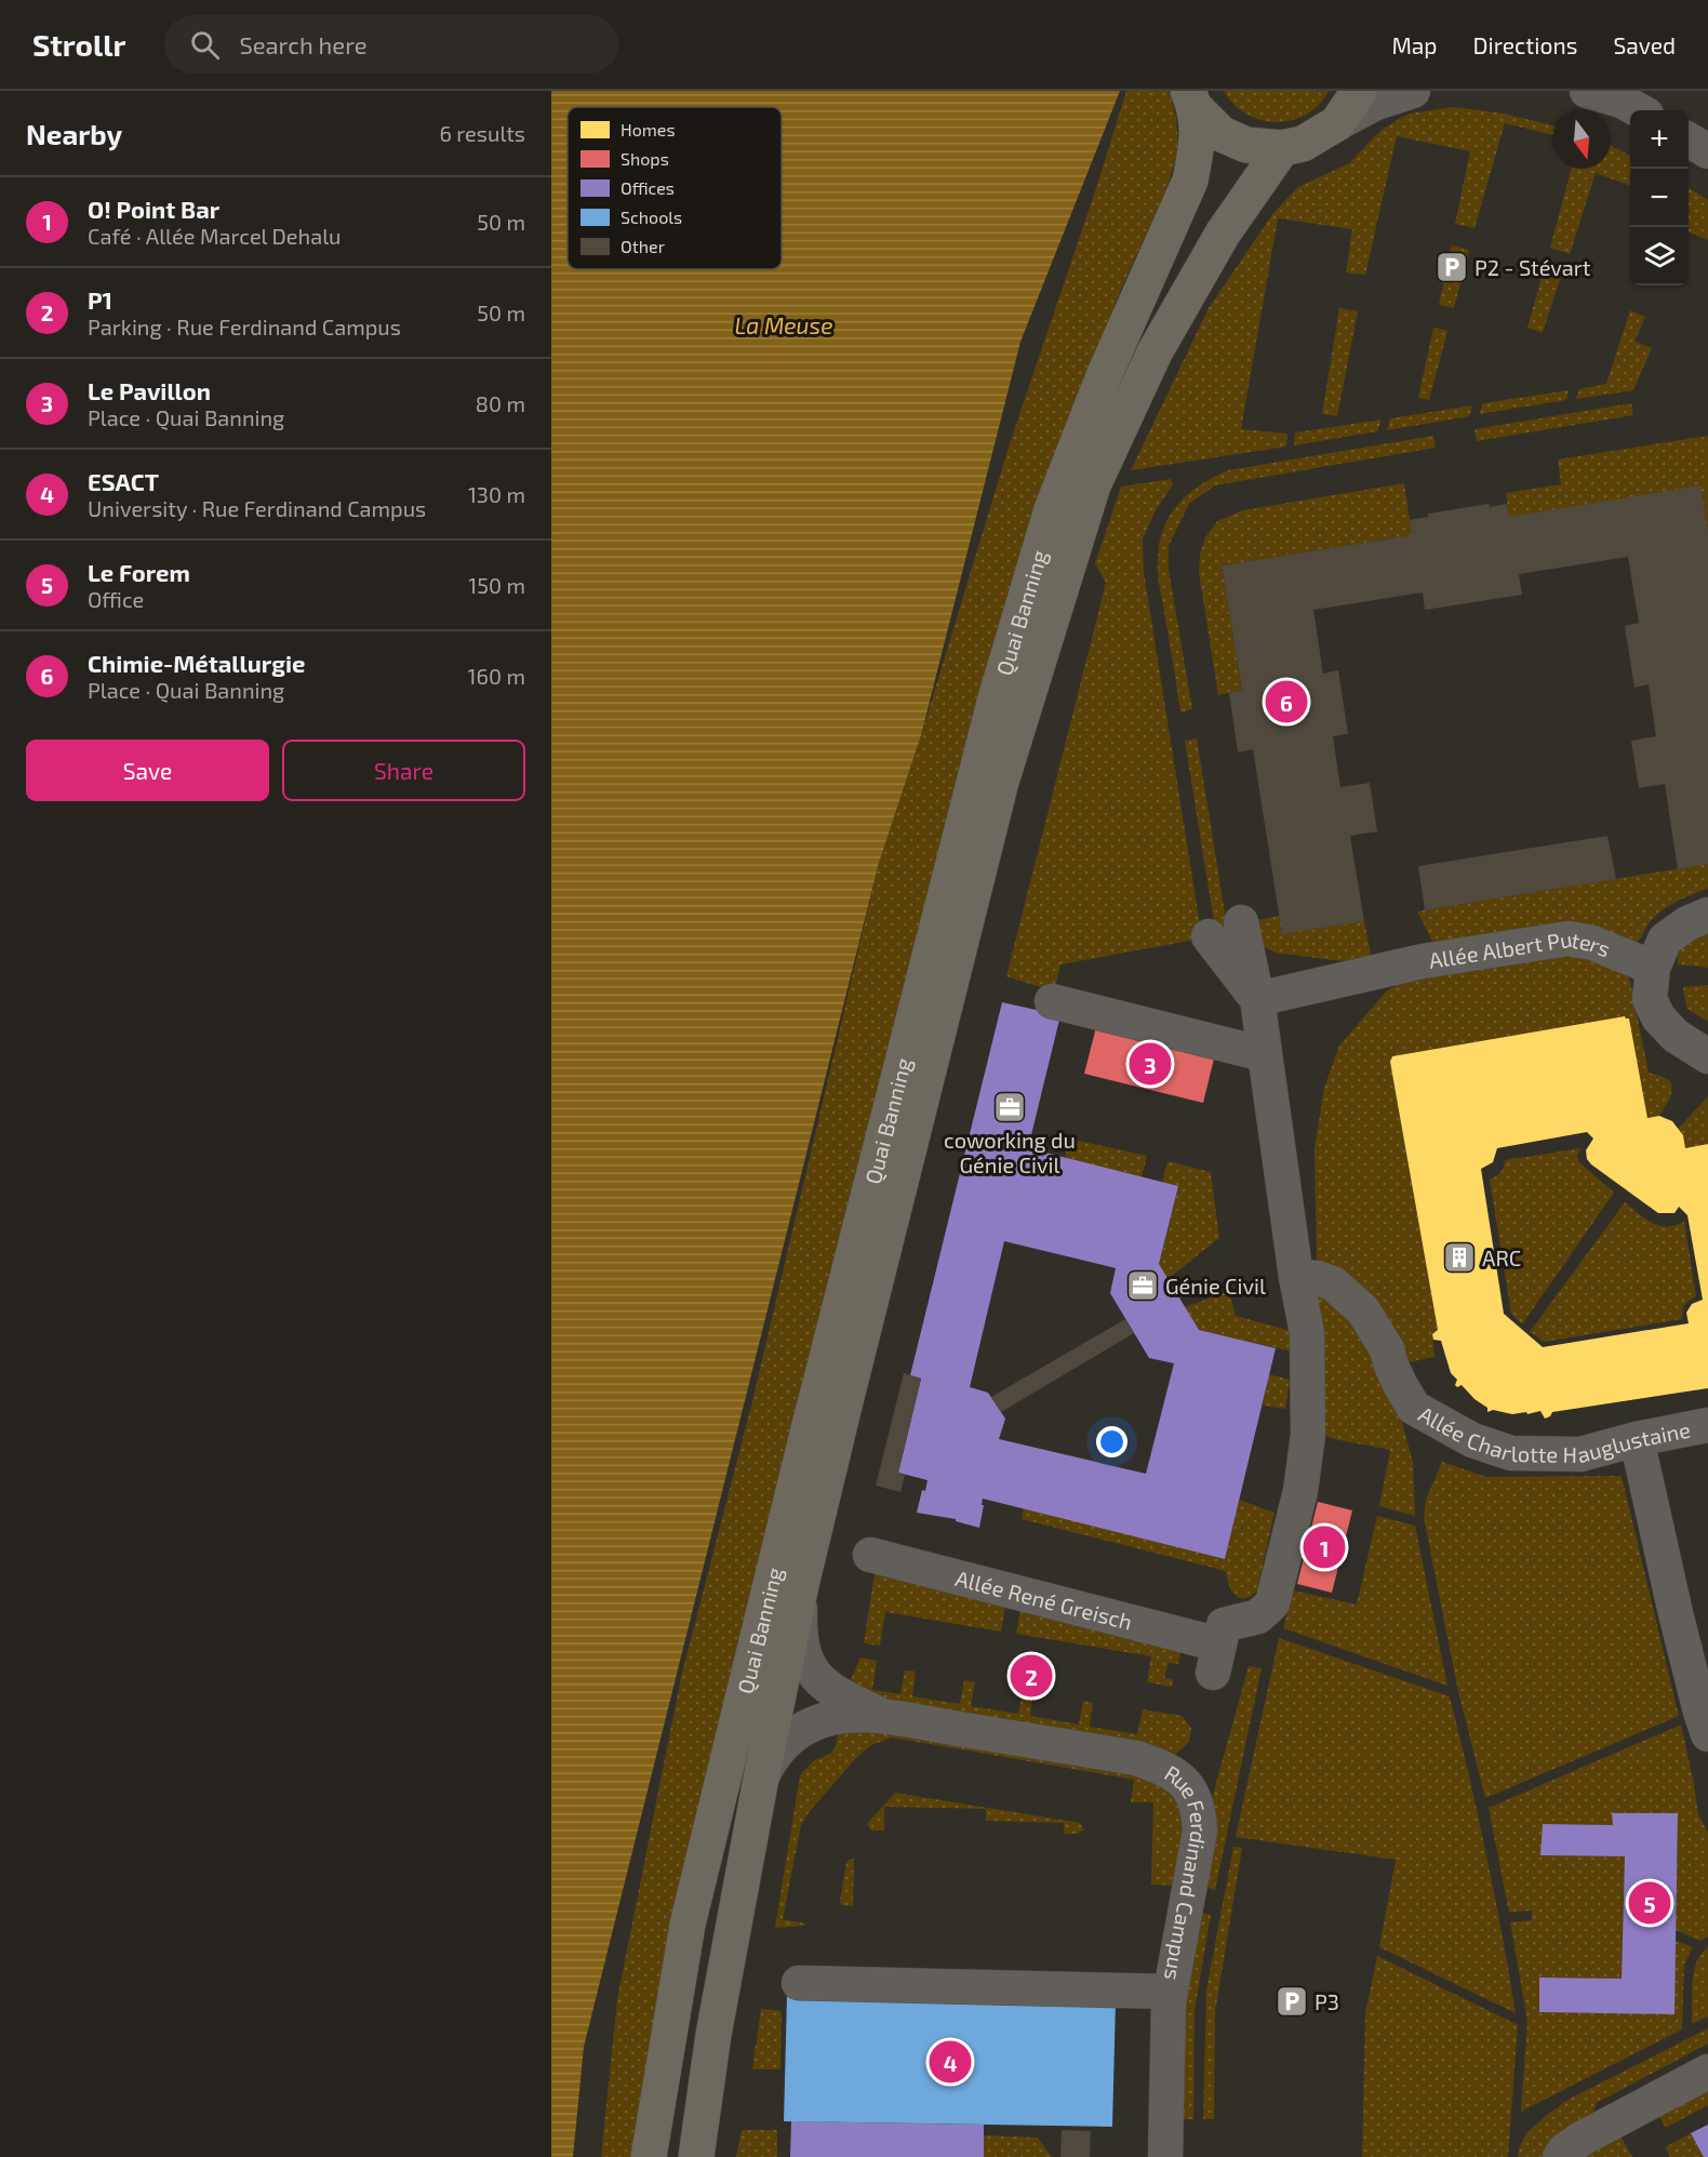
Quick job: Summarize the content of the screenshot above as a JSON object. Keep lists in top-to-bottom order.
{
  "streets": {
    "main road": ["Quai Banning"],
    "street": [
      "Allée Albert Puters",
      "Allée Charlotte Hauglustaine",
      "Allée René Greisch",
      "Rue Ferdinand Campus"
    ]
  },
  "crossings": [
    ["Allée Charlotte Hauglustaine", "Allée René Greisch"]
  ],
  "water": ["La Meuse"],
  "places": {
    "parking": ["P2 - Stévart", "P3"],
    "office": ["coworking du Génie Civil", "Génie Civil"],
    "building": ["ARC"]
  },
  "legend": [
    "Homes",
    "Shops",
    "Offices",
    "Schools",
    "Other"
  ],
  "north": "bottom",
  "page": {
    "header": "Strollr",
    "search": "Search here",
    "nav": ["Map", "Directions", "Saved"],
    "heading": ["Nearby", "6 results"],
    "map_buttons": ["+", "−"],
    "list": [
      {
        "mark": "1",
        "name": "O! Point Bar",
        "note": "Café · Allée Marcel Dehalu",
        "value": "50 m"
      },
      {
        "mark": "2",
        "name": "P1",
        "note": "Parking · Rue Ferdinand Campus",
        "value": "50 m"
      },
      {
        "mark": "3",
        "name": "Le Pavillon",
        "note": "Place · Quai Banning",
        "value": "80 m"
      },
      {
        "mark": "4",
        "name": "ESACT",
        "note": "University · Rue Ferdinand Campus",
        "value": "130 m"
      },
      {
        "mark": "5",
        "name": "Le Forem",
        "note": "Office",
        "value": "150 m"
      },
      {
        "mark": "6",
        "name": "Chimie-Métallurgie",
        "note": "Place · Quai Banning",
        "value": "160 m"
      }
    ],
    "pins": [
      "6",
      "3",
      "1",
      "2",
      "5",
      "4"
    ],
    "buttons": ["Save", "Share"]
  }
}
